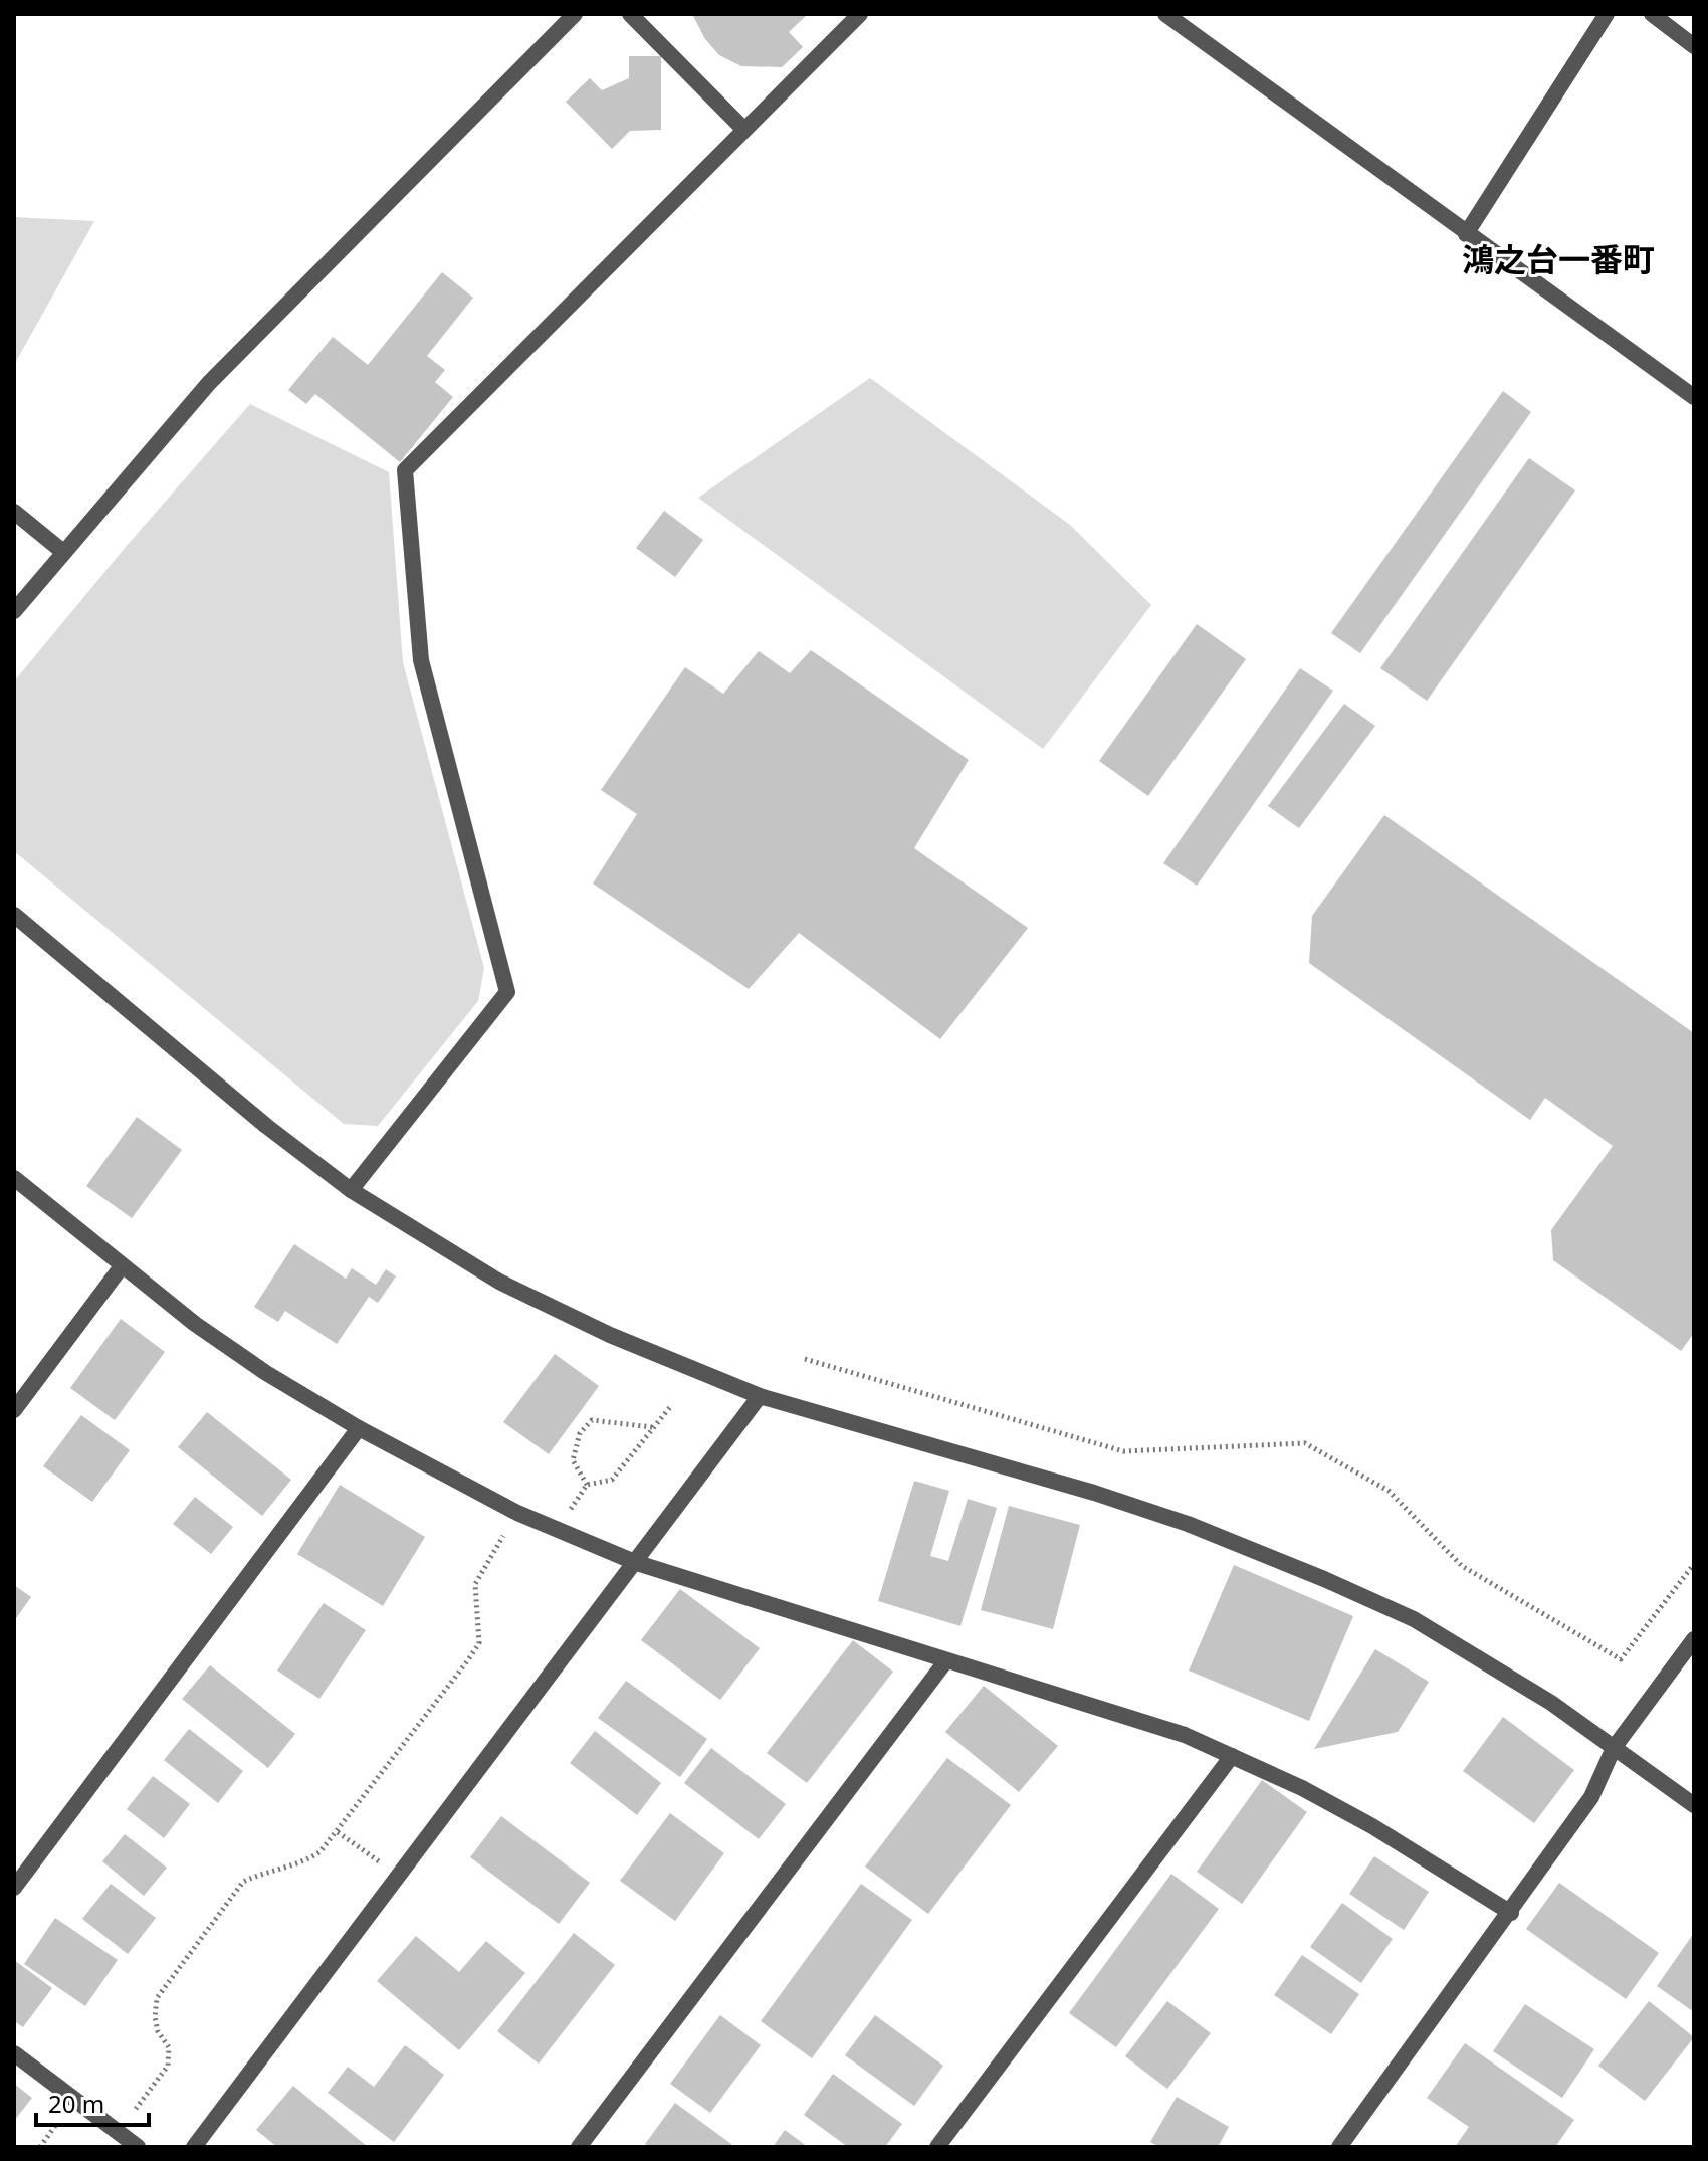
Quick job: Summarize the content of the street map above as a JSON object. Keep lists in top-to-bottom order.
{
  "districts": ["鴻之台一番町"],
  "scale_bar": "20 m"
}
